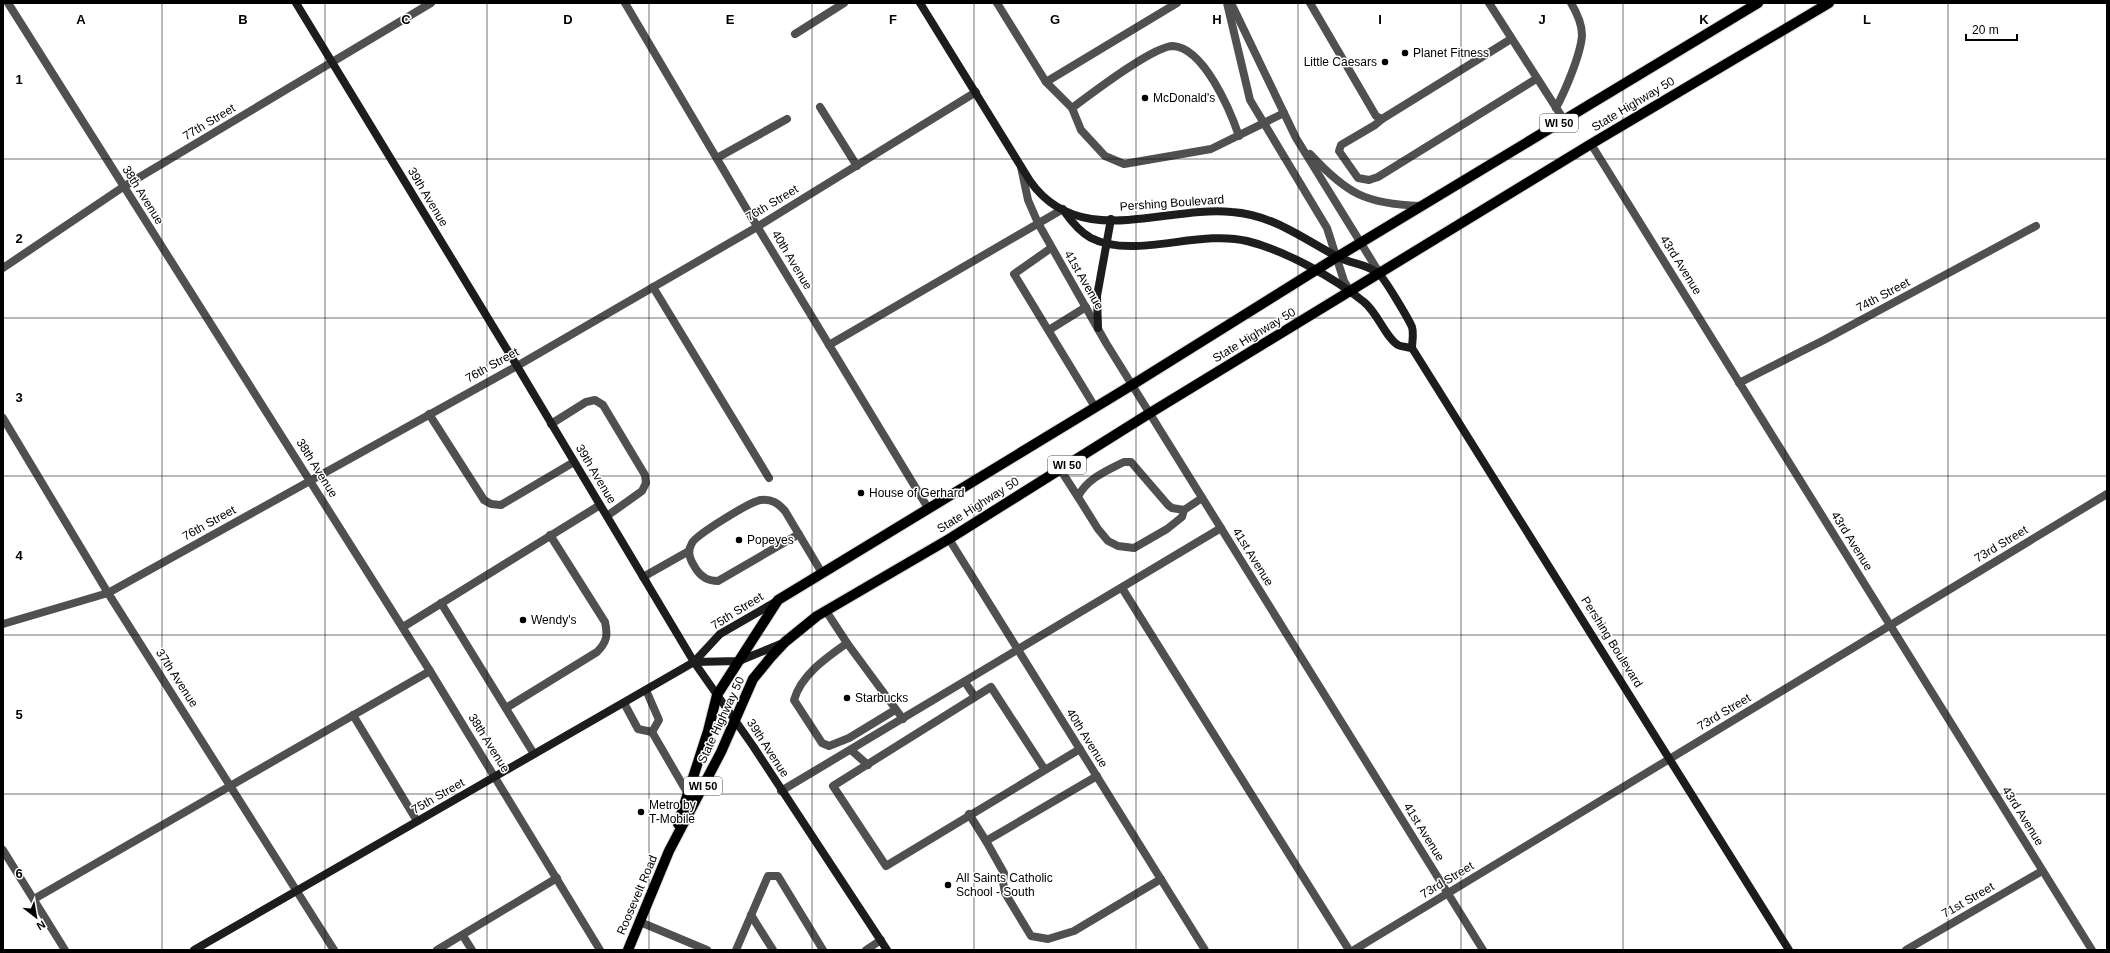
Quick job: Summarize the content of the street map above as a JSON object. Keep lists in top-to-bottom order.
{
  "streets": {
    "main road": ["State Highway 50", "WI 50", "Roosevelt Road"],
    "street": [
      "77th Street",
      "38th Avenue",
      "39th Avenue",
      "76th Street",
      "Pershing Boulevard",
      "40th Avenue",
      "43rd Avenue",
      "41st Avenue",
      "74th Street",
      "73rd Street",
      "75th Street",
      "37th Avenue",
      "71st Street"
    ]
  },
  "crossings": [
    ["State Highway 50", "39th Avenue"],
    ["State Highway 50", "Pershing Boulevard"],
    ["State Highway 50", "40th Avenue"],
    ["State Highway 50", "43rd Avenue"],
    ["State Highway 50", "41st Avenue"],
    ["State Highway 50", "75th Street"],
    ["State Highway 50", "Roosevelt Road"],
    ["77th Street", "38th Avenue"],
    ["77th Street", "39th Avenue"],
    ["38th Avenue", "76th Street"],
    ["38th Avenue", "75th Street"],
    ["39th Avenue", "76th Street"],
    ["39th Avenue", "75th Street"],
    ["76th Street", "Pershing Boulevard"],
    ["76th Street", "40th Avenue"],
    ["76th Street", "37th Avenue"],
    ["Pershing Boulevard", "41st Avenue"],
    ["Pershing Boulevard", "73rd Street"],
    ["43rd Avenue", "74th Street"],
    ["43rd Avenue", "73rd Street"],
    ["43rd Avenue", "71st Street"],
    ["41st Avenue", "73rd Street"],
    ["75th Street", "37th Avenue"]
  ],
  "places": [
    "Planet Fitness",
    "Little Caesars",
    "McDonald's",
    "House of Gerhard",
    "Popeyes",
    "Wendy's",
    "Starbucks",
    "Metro by T-Mobile",
    "All Saints Catholic School - South"
  ],
  "scale_bar": "20 m",
  "north": "bottom right",
  "grid": {
    "columns": [
      "A",
      "B",
      "C",
      "D",
      "E",
      "F",
      "G",
      "H",
      "I",
      "J",
      "K",
      "L"
    ],
    "rows": [
      "1",
      "2",
      "3",
      "4",
      "5",
      "6"
    ]
  }
}
